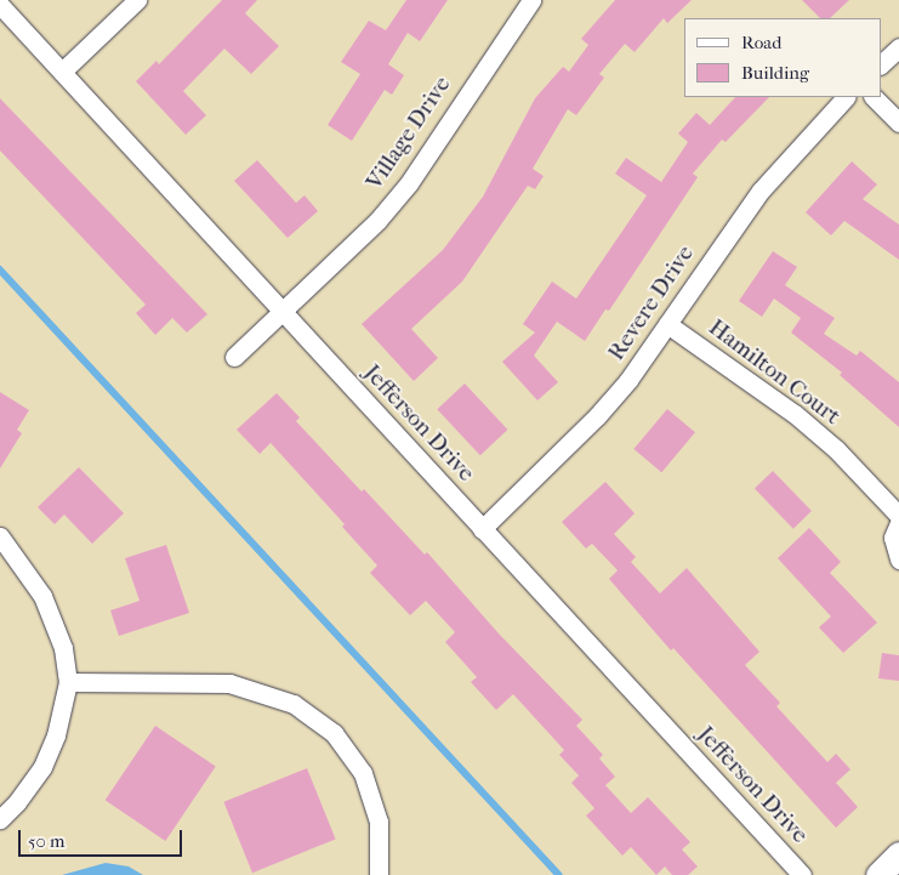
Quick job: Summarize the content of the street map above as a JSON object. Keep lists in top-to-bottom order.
{
  "streets": {
    "street": [
      "Village Drive",
      "Revere Drive",
      "Hamilton Court",
      "Jefferson Drive"
    ]
  },
  "crossings": [
    ["Village Drive", "Jefferson Drive"],
    ["Revere Drive", "Hamilton Court"],
    ["Revere Drive", "Jefferson Drive"]
  ],
  "legend": ["Road", "Building"],
  "scale_bar": "50 m"
}
